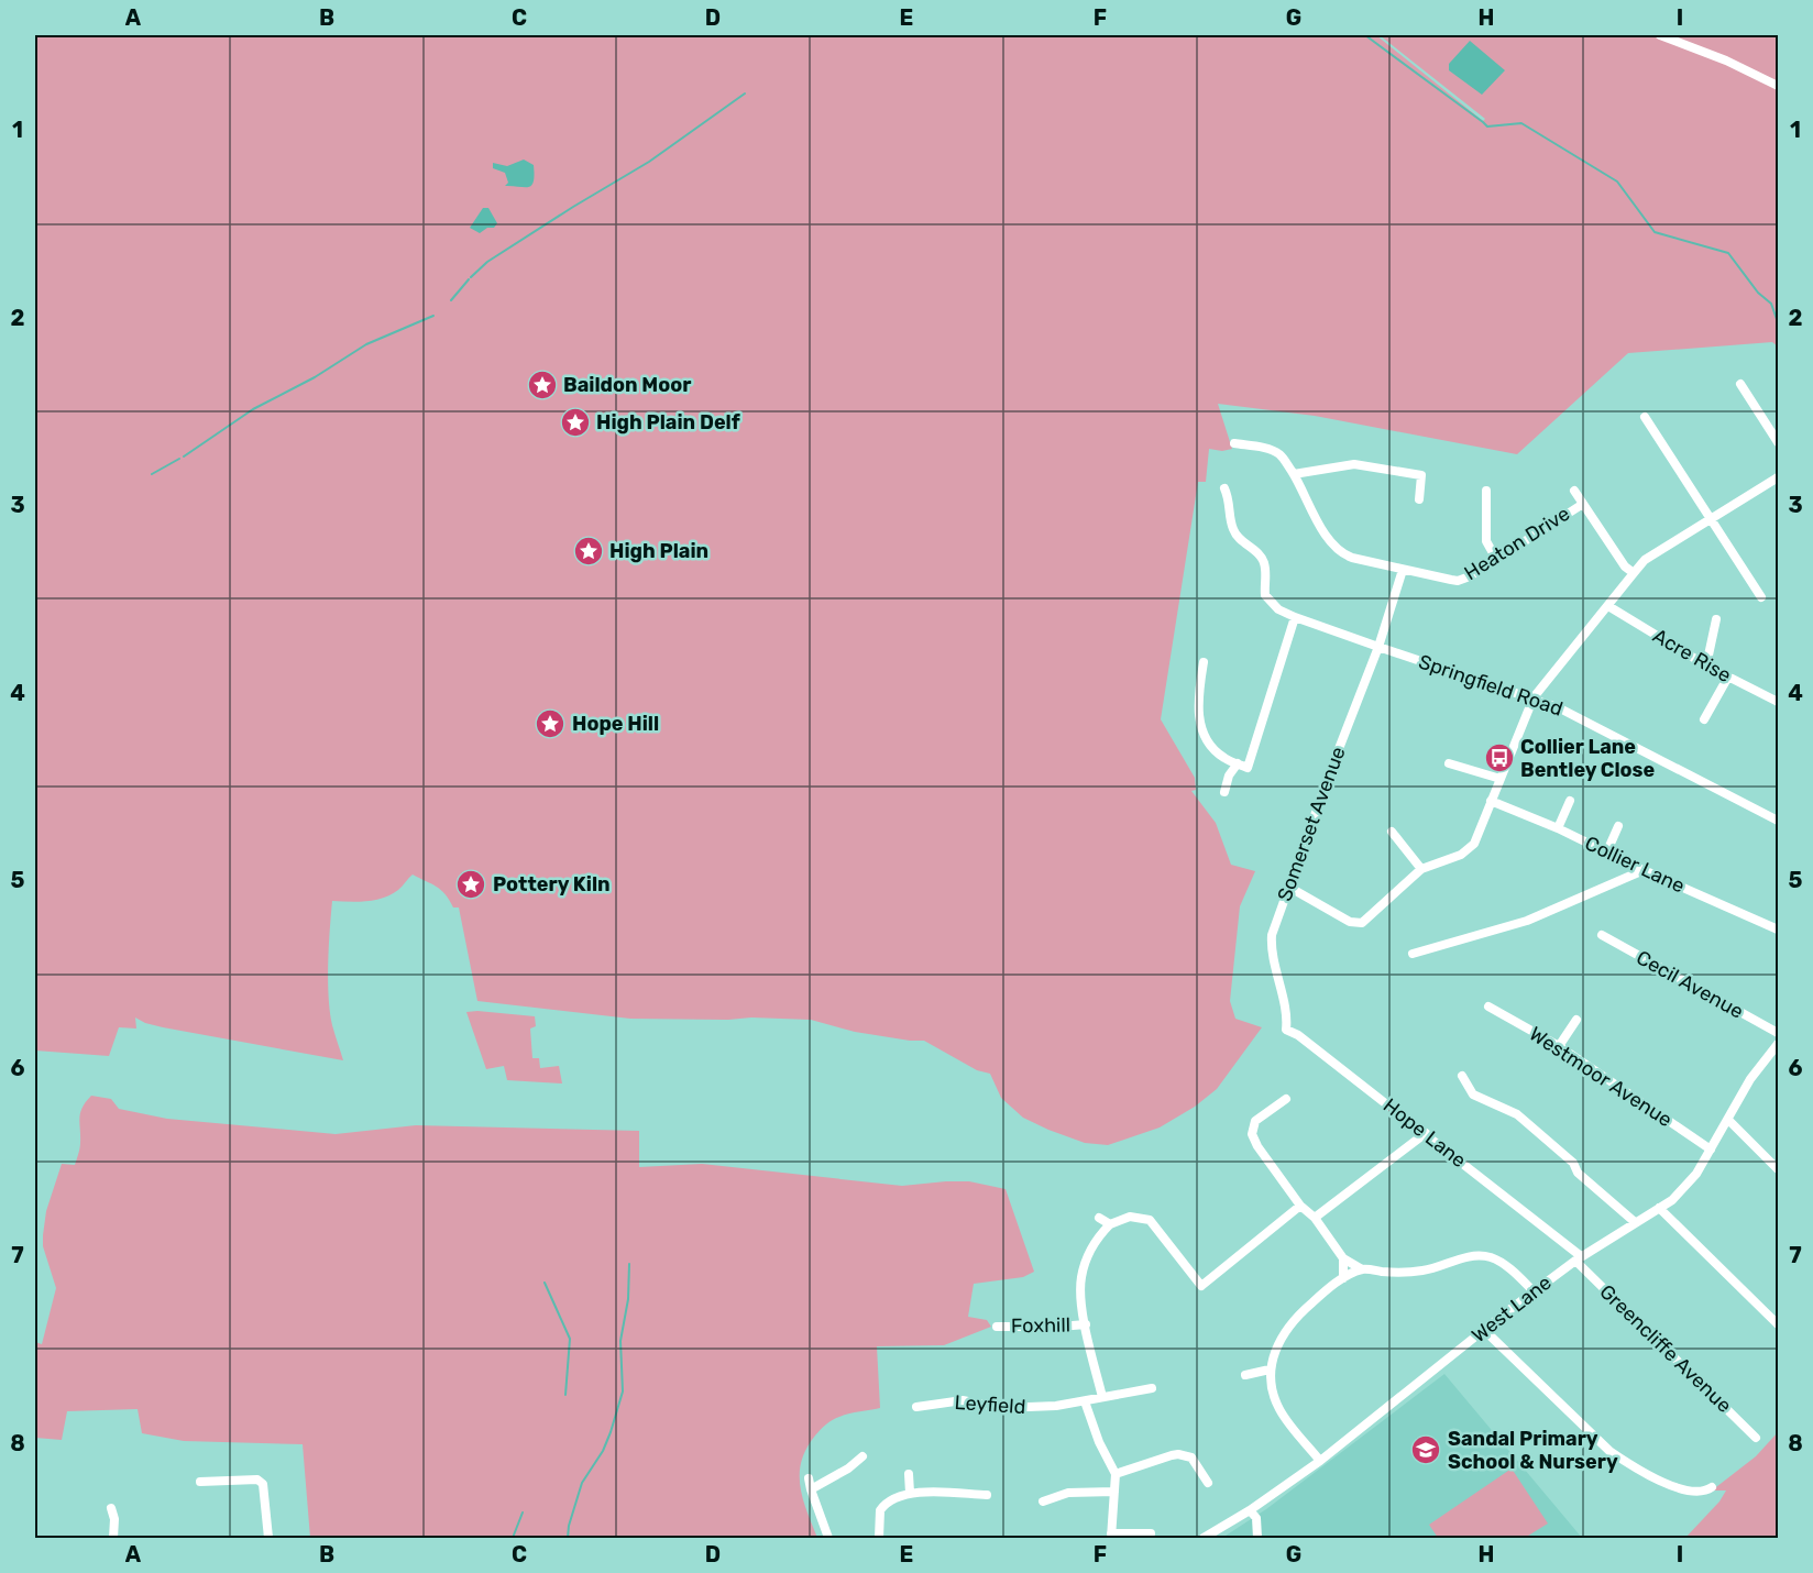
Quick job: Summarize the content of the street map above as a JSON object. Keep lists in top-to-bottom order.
{
  "streets": {
    "street": [
      "Heaton Drive",
      "Acre Rise",
      "Springfield Road",
      "Somerset Avenue",
      "Collier Lane",
      "Cecil Avenue",
      "Westmoor Avenue",
      "Hope Lane",
      "West Lane",
      "Foxhill",
      "Greencliffe Avenue",
      "Leyfield"
    ]
  },
  "crossings": [
    ["Heaton Drive", "Somerset Avenue"],
    ["Springfield Road", "Somerset Avenue"],
    ["Somerset Avenue", "Hope Lane"],
    ["Westmoor Avenue", "West Lane"],
    ["Hope Lane", "West Lane"],
    ["Hope Lane", "Greencliffe Avenue"],
    ["West Lane", "Greencliffe Avenue"]
  ],
  "places": {
    "place": [
      "Baildon Moor",
      "High Plain Delf",
      "High Plain",
      "Hope Hill",
      "Pottery Kiln"
    ],
    "bus stop": ["Collier Lane Bentley Close"],
    "school or university": ["Sandal Primary School & Nursery"]
  },
  "grid": {
    "columns": [
      "A",
      "B",
      "C",
      "D",
      "E",
      "F",
      "G",
      "H",
      "I"
    ],
    "rows": [
      "1",
      "2",
      "3",
      "4",
      "5",
      "6",
      "7",
      "8"
    ]
  }
}
